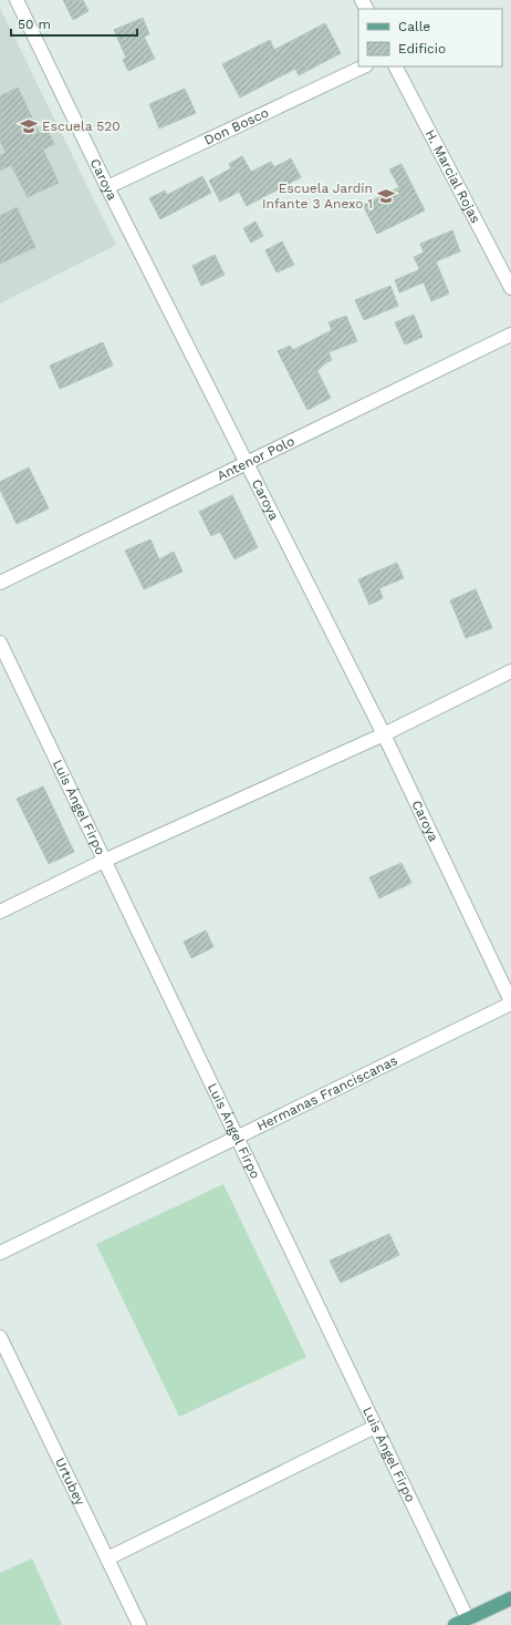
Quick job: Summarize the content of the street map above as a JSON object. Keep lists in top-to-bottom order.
{
  "streets": {
    "street": [
      "Don Bosco",
      "H. Marcial Rojas",
      "Caroya",
      "Antenor Polo",
      "Luis Ángel Firpo",
      "Hermanas Franciscanas",
      "Urtubey"
    ]
  },
  "crossings": [
    ["Don Bosco", "Caroya"],
    ["Caroya", "Antenor Polo"],
    ["Caroya", "Hermanas Franciscanas"],
    ["Luis Ángel Firpo", "Hermanas Franciscanas"]
  ],
  "places": {
    "school or university": ["Escuela 520", "Escuela Jardín Infante 3 Anexo 1"]
  },
  "legend": ["Calle", "Edificio"],
  "scale_bar": "50 m"
}
